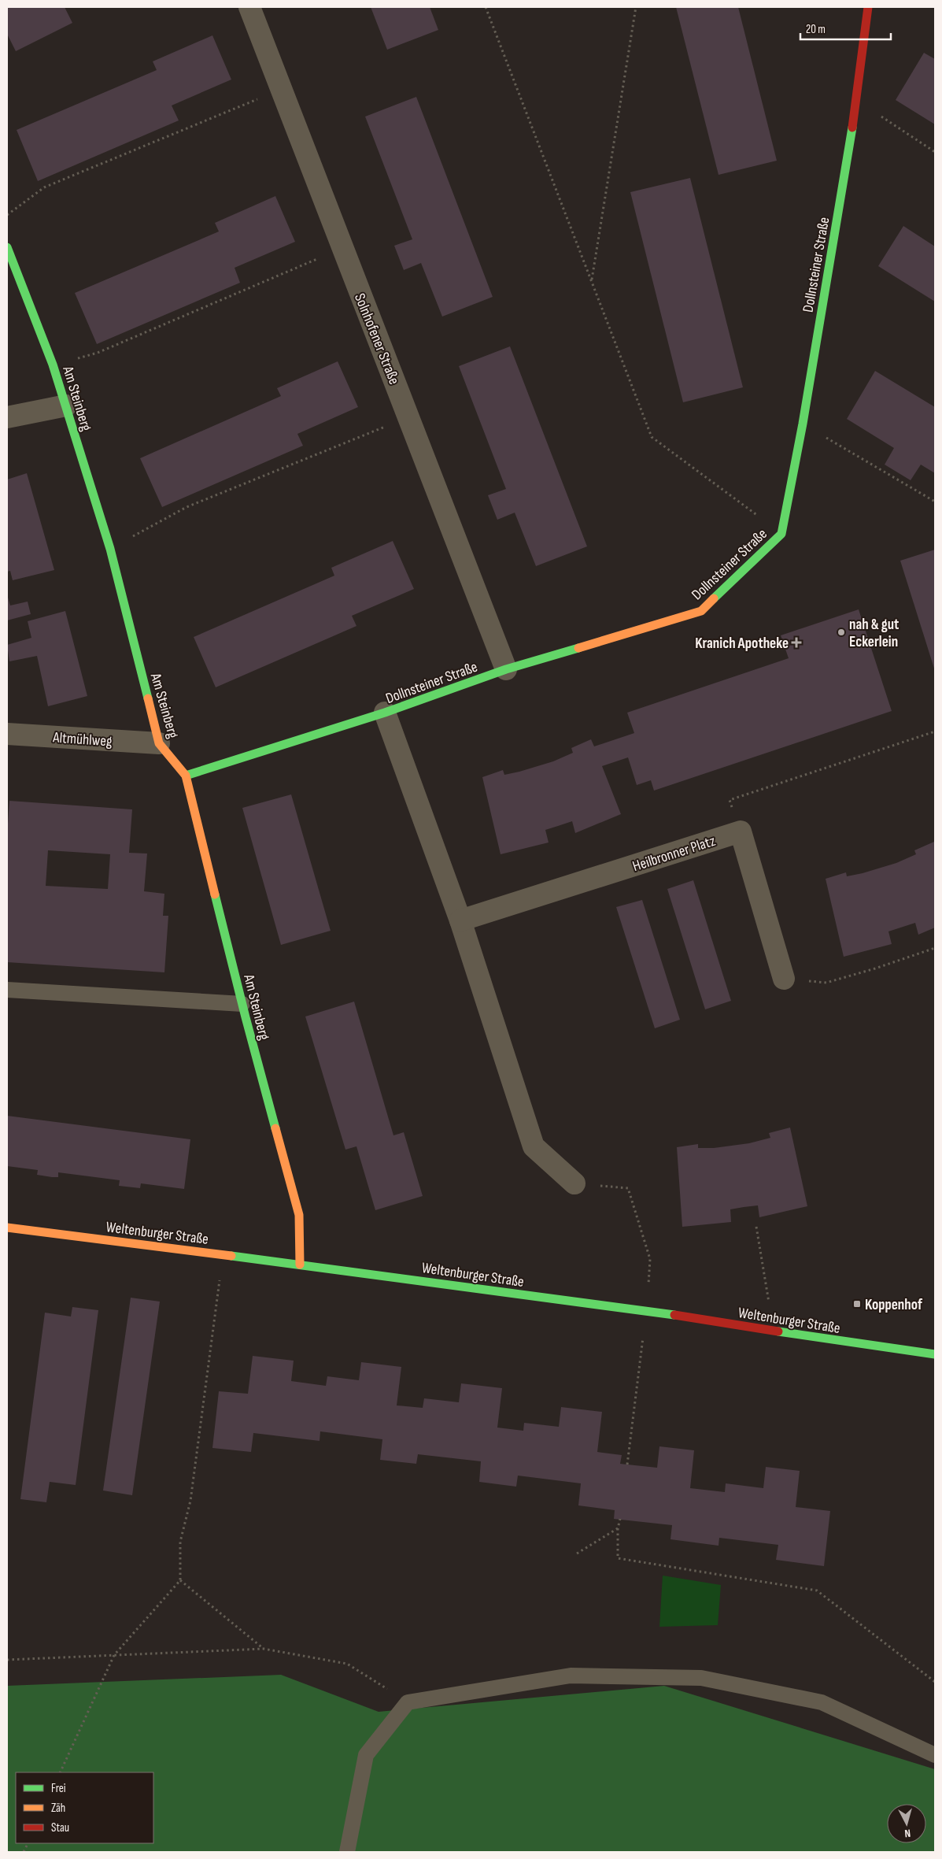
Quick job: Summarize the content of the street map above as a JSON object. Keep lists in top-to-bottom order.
{
  "streets": {
    "street": [
      "Dollnsteiner Straße",
      "Solnhofener Straße",
      "Am Steinberg",
      "Altmühlweg",
      "Heilbronner Platz",
      "Weltenburger Straße"
    ]
  },
  "crossings": [
    ["Dollnsteiner Straße", "Solnhofener Straße"],
    ["Dollnsteiner Straße", "Am Steinberg"],
    ["Am Steinberg", "Altmühlweg"],
    ["Am Steinberg", "Weltenburger Straße"]
  ],
  "places": {
    "other": ["nah & gut Eckerlein"],
    "health": ["Kranich Apotheke"],
    "transit": ["Koppenhof"]
  },
  "legend": ["Frei", "Zäh", "Stau"],
  "scale_bar": "20 m",
  "north": "bottom"
}
